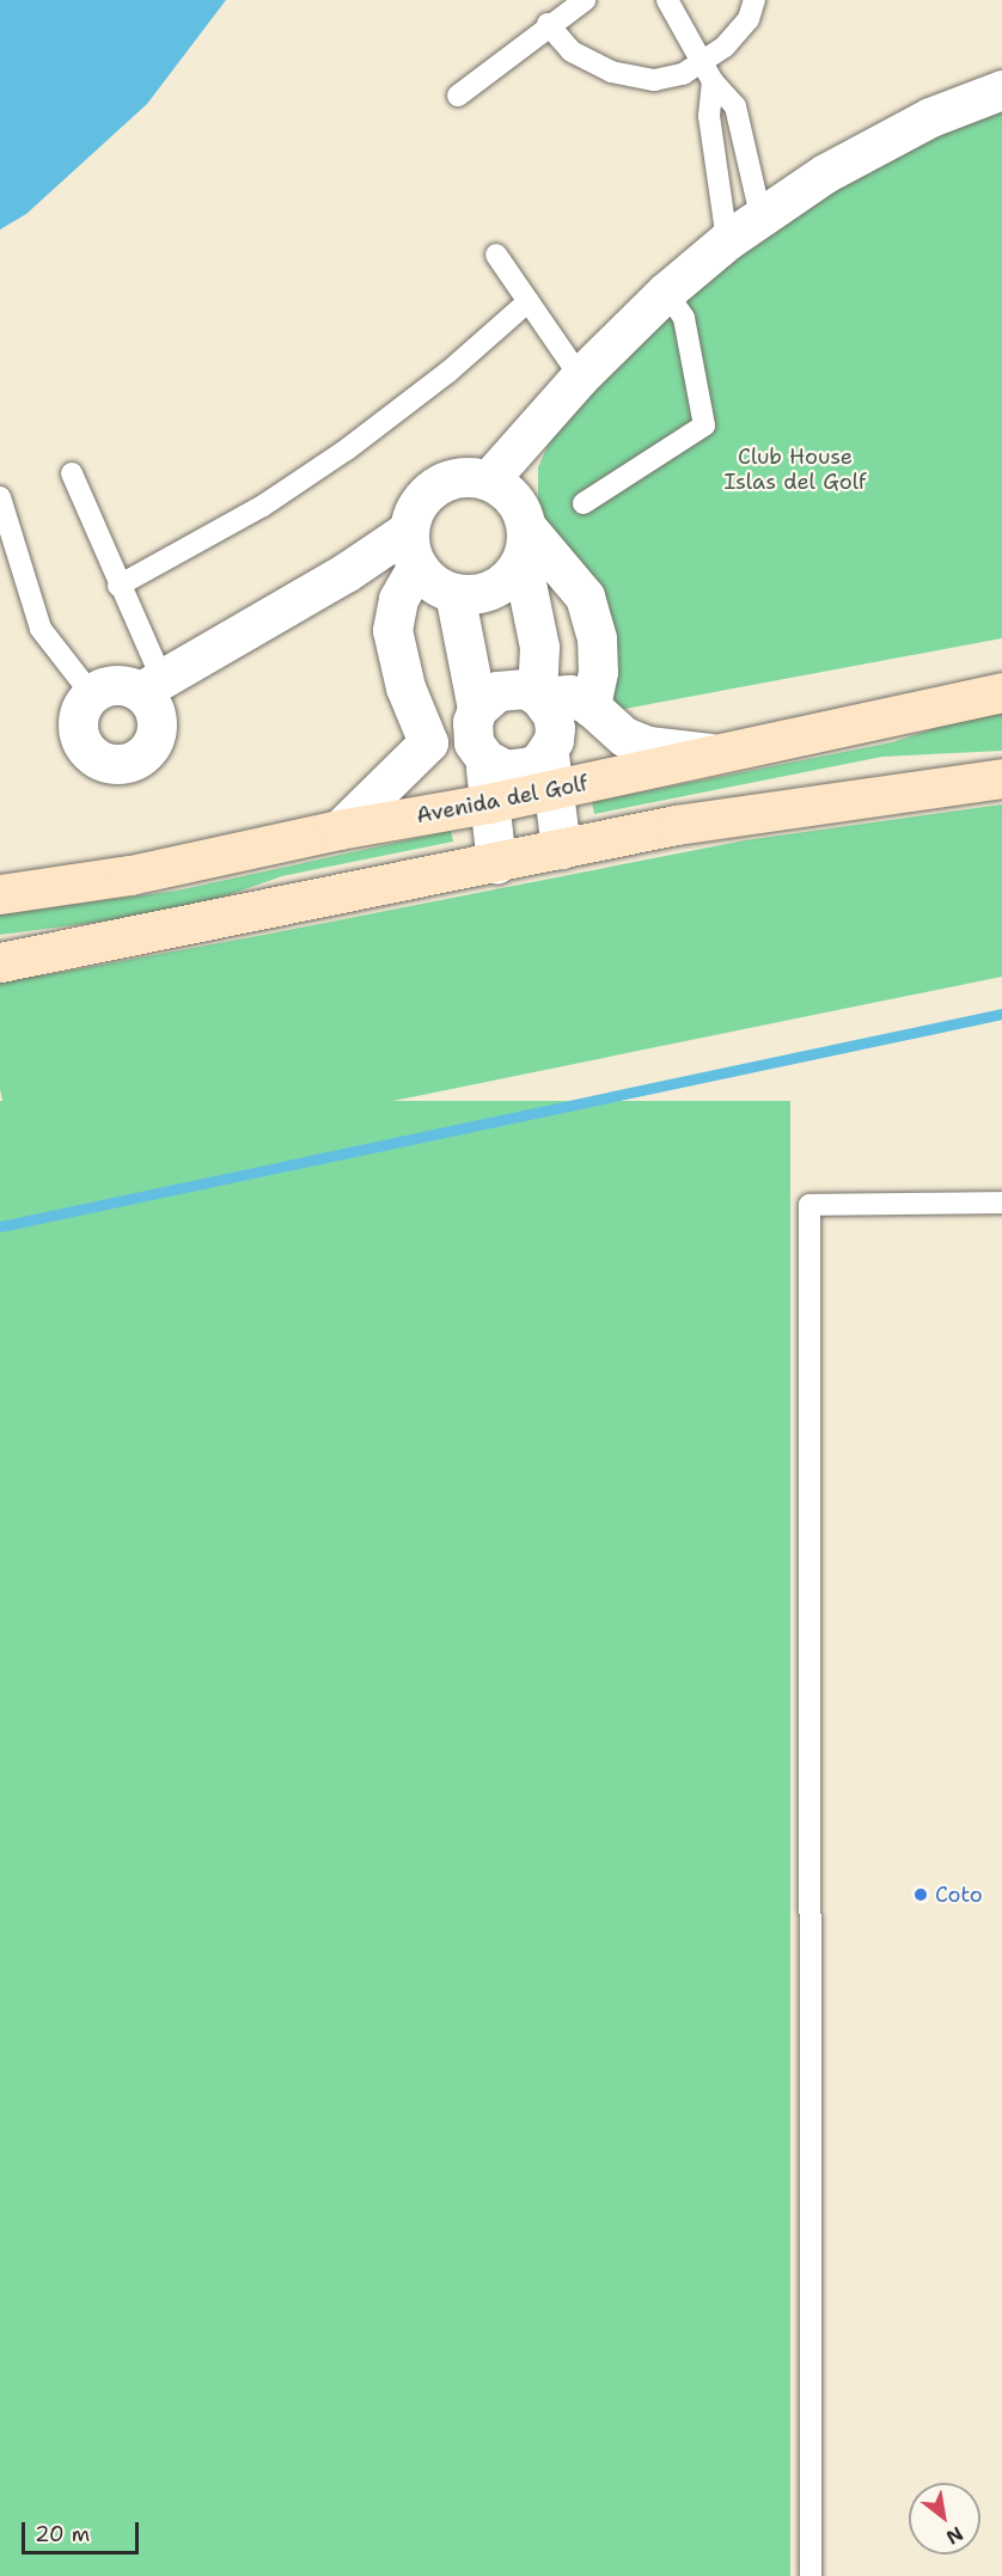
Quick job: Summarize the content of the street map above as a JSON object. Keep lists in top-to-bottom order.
{
  "streets": {
    "street": ["Avenida del Golf"]
  },
  "parks": ["Club House Islas del Golf"],
  "places": ["Coto"],
  "scale_bar": "20 m",
  "north": "bottom right"
}
